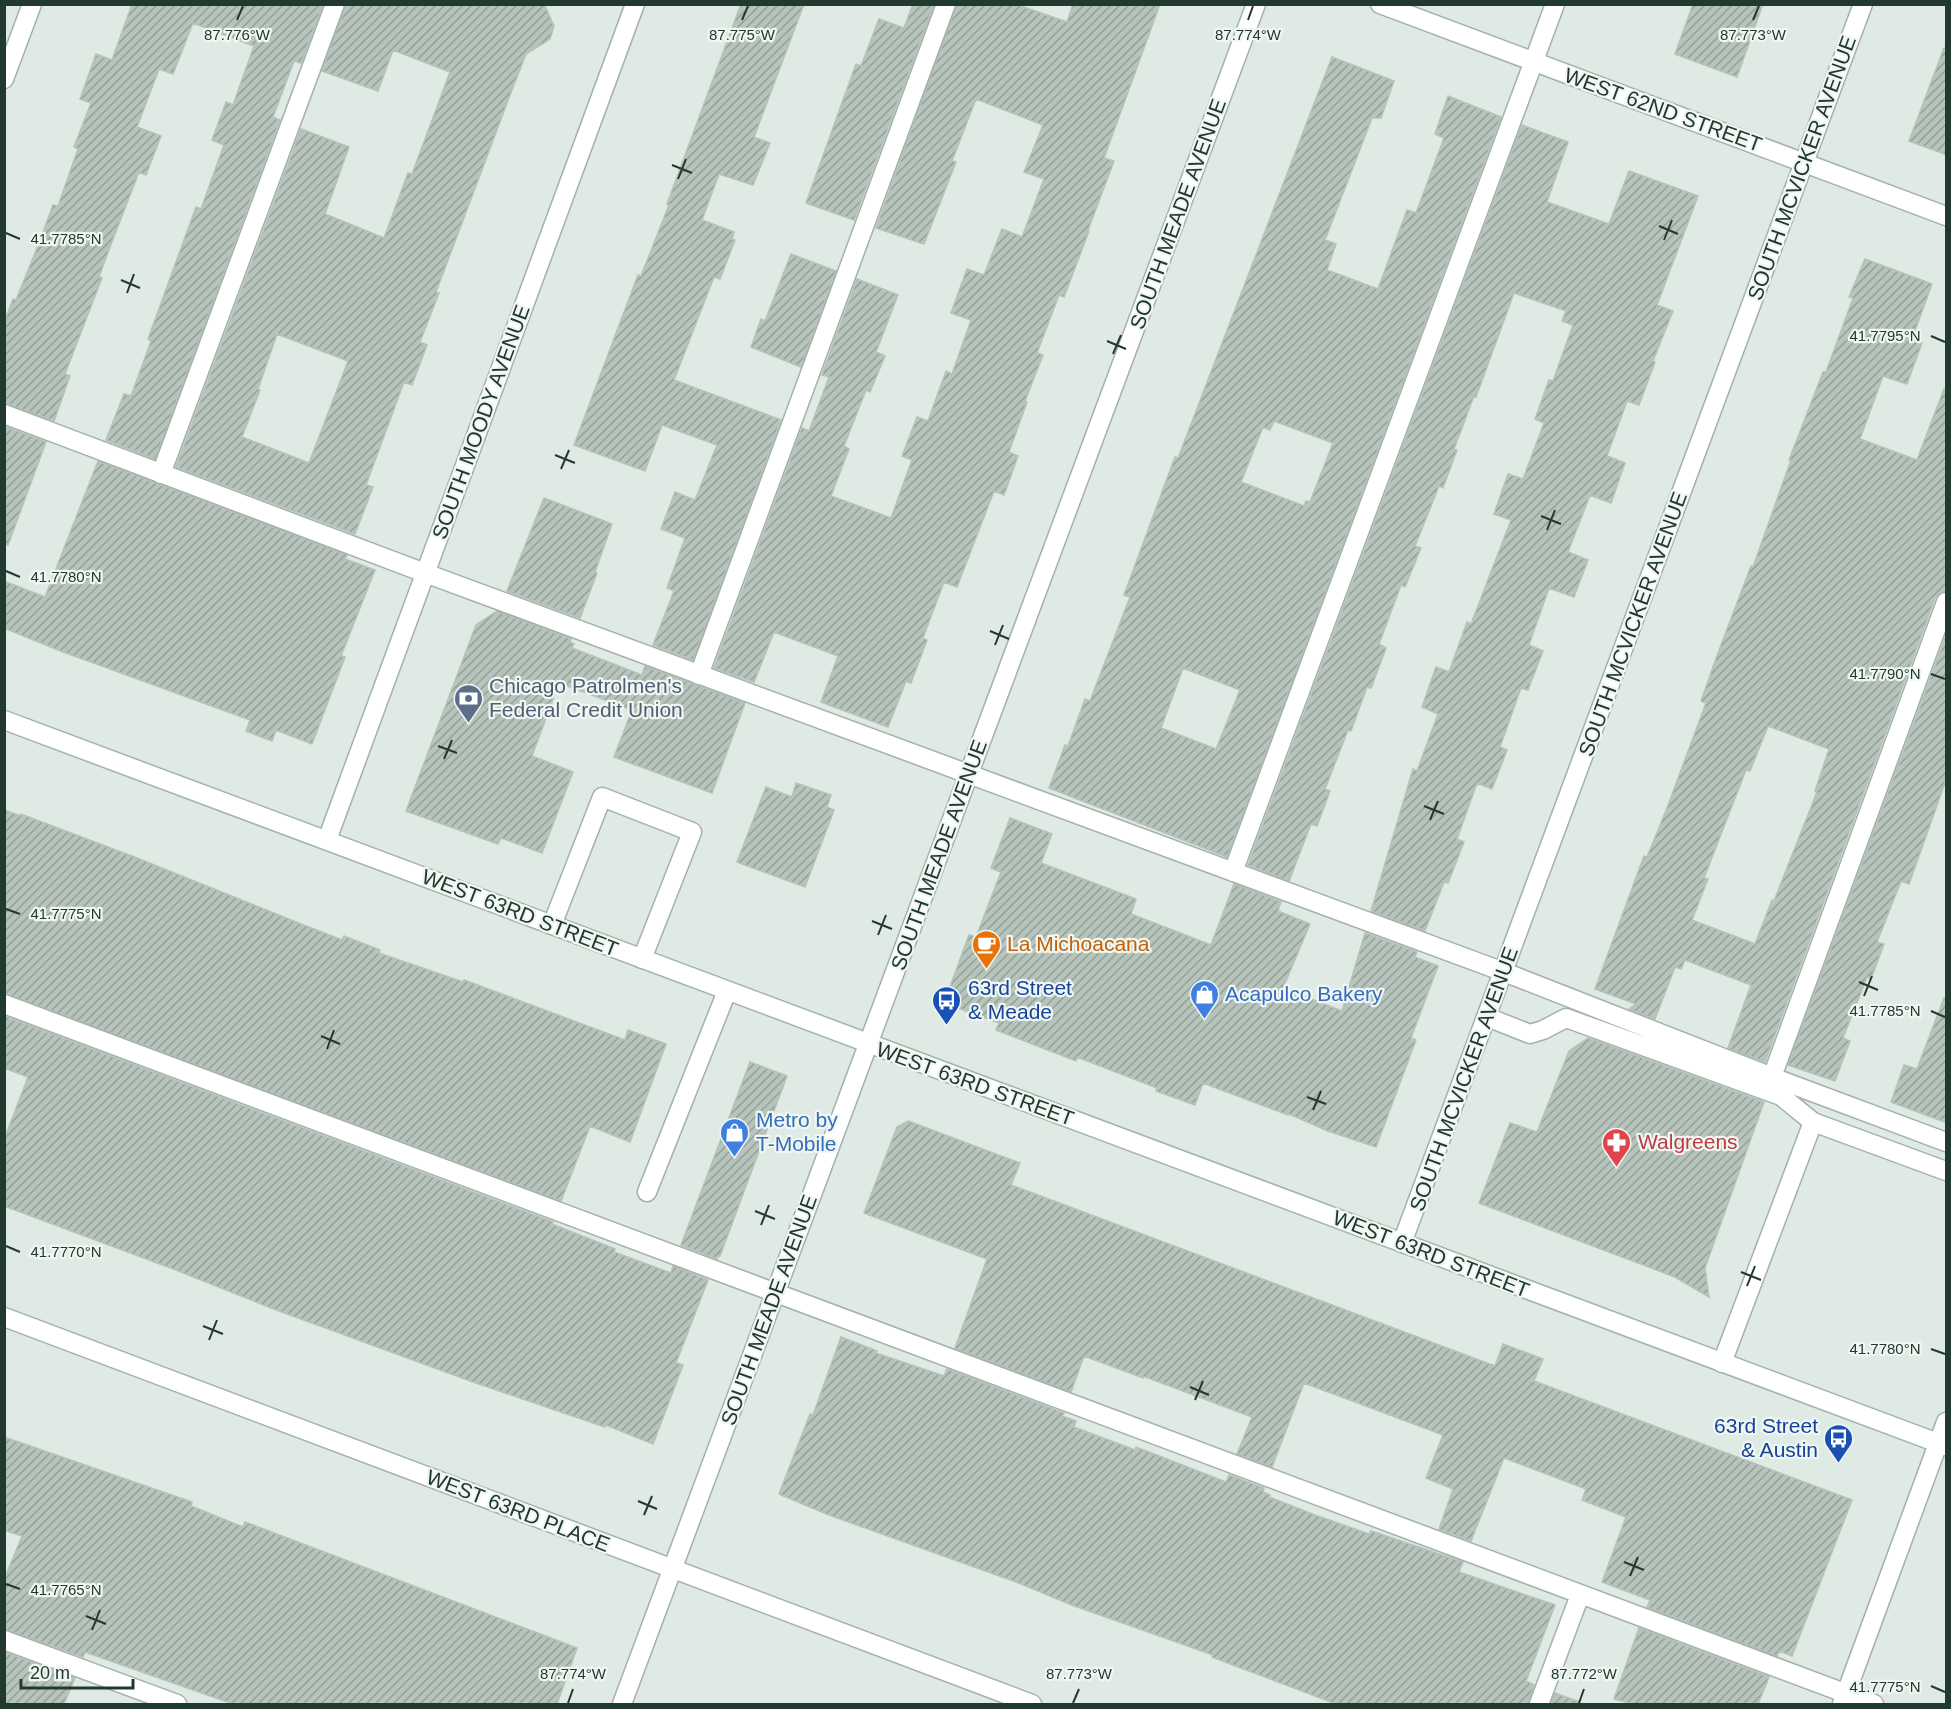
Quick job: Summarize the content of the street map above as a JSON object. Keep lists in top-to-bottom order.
{
  "streets": {
    "street": [
      "WEST 62ND STREET",
      "SOUTH MCVICKER AVENUE",
      "SOUTH MEADE AVENUE",
      "SOUTH MOODY AVENUE",
      "WEST 63RD STREET",
      "WEST 63RD PLACE"
    ]
  },
  "crossings": [
    ["WEST 62ND STREET", "SOUTH MCVICKER AVENUE"],
    ["SOUTH MCVICKER AVENUE", "WEST 63RD STREET"],
    ["SOUTH MEADE AVENUE", "WEST 63RD STREET"],
    ["SOUTH MEADE AVENUE", "WEST 63RD PLACE"],
    ["SOUTH MOODY AVENUE", "WEST 63RD STREET"]
  ],
  "places": {
    "bank": ["Chicago Patrolmen's Federal Credit Union"],
    "cafe": ["La Michoacana"],
    "shop": ["Acapulco Bakery", "Metro by T-Mobile"],
    "bus stop": ["63rd Street & Meade", "63rd Street & Austin"],
    "pharmacy": ["Walgreens"]
  },
  "scale_bar": "20 m",
  "coordinates": [
    "87.776°W",
    "87.775°W",
    "87.774°W",
    "87.773°W",
    "41.7785°N",
    "41.7795°N",
    "41.7780°N",
    "41.7790°N",
    "41.7775°N",
    "41.7770°N",
    "41.7765°N",
    "87.772°W"
  ]
}
